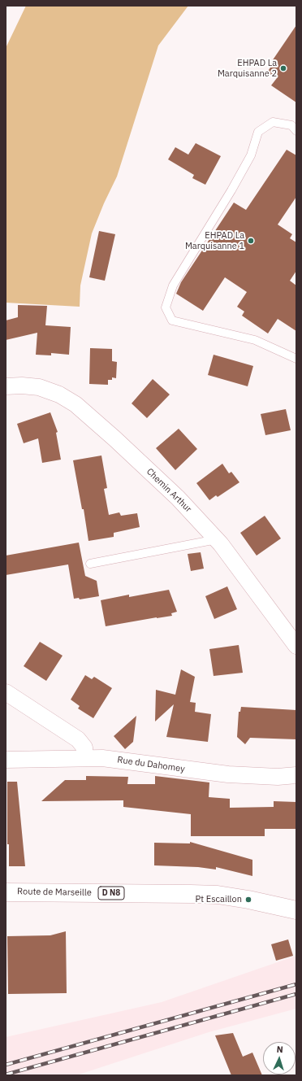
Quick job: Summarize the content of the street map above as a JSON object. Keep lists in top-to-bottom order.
{
  "streets": {
    "main road": ["Route de Marseille", "D N8"],
    "street": ["Chemin Arthur", "Rue du Dahomey"]
  },
  "places": ["EHPAD La Marquisanne 2", "EHPAD La Marquisanne 1", "Pt Escaillon"],
  "north": "top"
}
